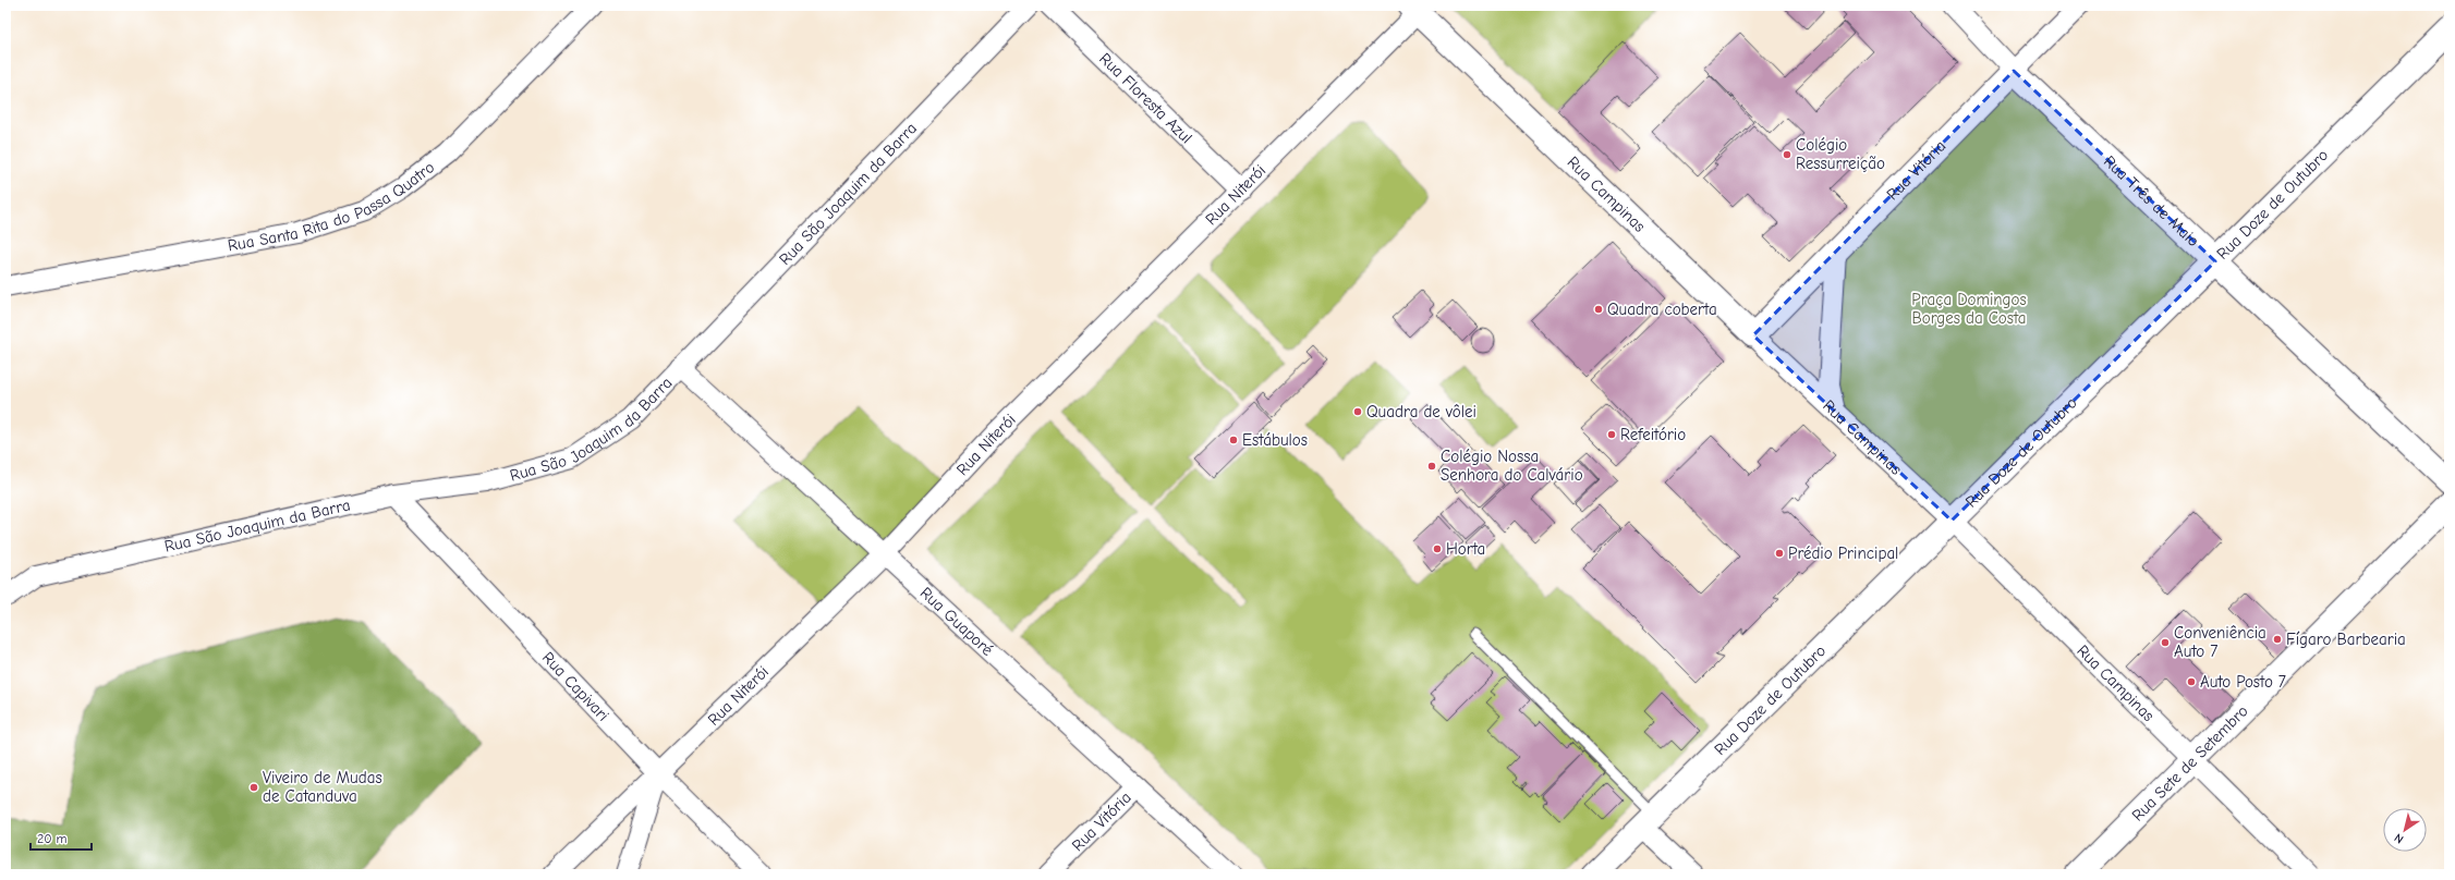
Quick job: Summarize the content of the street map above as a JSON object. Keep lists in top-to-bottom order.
{
  "streets": {
    "main road": [
      "Rua Vitória",
      "Rua Campinas",
      "Rua Três de Maio",
      "Rua Doze de Outubro",
      "Rua Sete de Setembro"
    ],
    "street": [
      "Rua Floresta Azul",
      "Rua São Joaquim da Barra",
      "Rua Niterói",
      "Rua Santa Rita do Passa Quatro",
      "Rua Guaporé",
      "Rua Capivari"
    ]
  },
  "crossings": [
    ["Rua Floresta Azul", "Rua Niterói"],
    ["Rua Vitória", "Rua Campinas"],
    ["Rua Vitória", "Rua Três de Maio"],
    ["Rua Vitória", "Rua Guaporé"],
    ["Rua São Joaquim da Barra", "Rua Guaporé"],
    ["Rua São Joaquim da Barra", "Rua Capivari"],
    ["Rua Campinas", "Rua Niterói"],
    ["Rua Campinas", "Rua Doze de Outubro"],
    ["Rua Campinas", "Rua Sete de Setembro"],
    ["Rua Niterói", "Rua Guaporé"],
    ["Rua Niterói", "Rua Capivari"],
    ["Rua Três de Maio", "Rua Doze de Outubro"]
  ],
  "parks": ["Praça Domingos Borges da Costa"],
  "places": [
    "Colégio Ressurreição",
    "Quadra coberta",
    "Quadra de vôlei",
    "Refeitório",
    "Estábulos",
    "Colégio Nossa Senhora do Calvário",
    "Horta",
    "Prédio Principal",
    "Fígaro Barbearia",
    "Conveniência Auto 7",
    "Auto Posto 7",
    "Viveiro de Mudas de Catanduva"
  ],
  "scale_bar": "20 m",
  "north": "bottom left"
}
